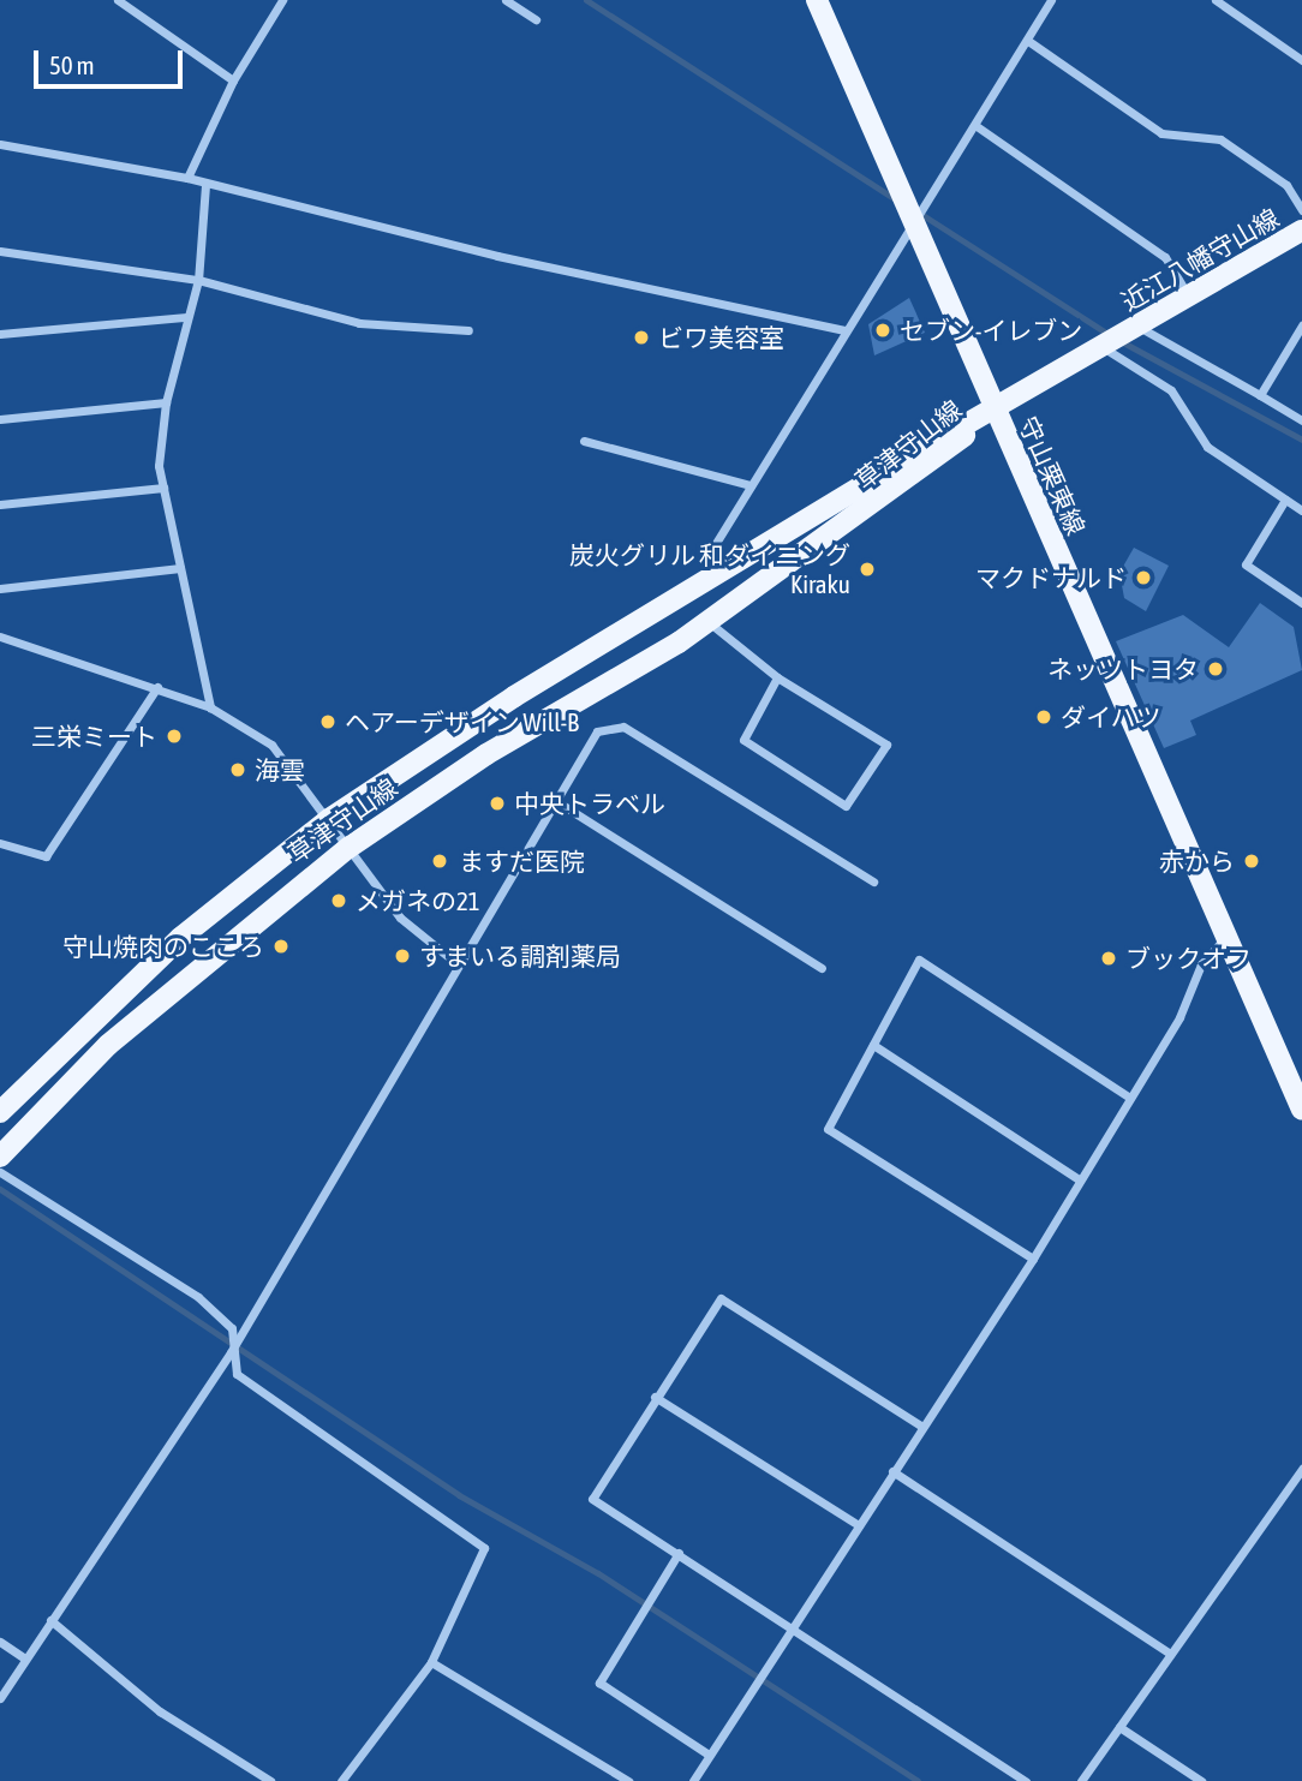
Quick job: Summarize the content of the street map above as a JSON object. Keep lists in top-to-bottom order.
{
  "streets": {
    "main road": ["近江八幡守山線", "草津守山線", "守山栗東線"]
  },
  "crossings": [
    ["近江八幡守山線", "草津守山線"],
    ["近江八幡守山線", "守山栗東線"],
    ["草津守山線", "守山栗東線"]
  ],
  "places": [
    "セブン-イレブン",
    "ビワ美容室",
    "炭火グリル 和ダイニング Kiraku",
    "マクドナルド",
    "ネッツトヨタ",
    "ダイハツ",
    "ヘアーデザイン Will-B",
    "三栄ミート",
    "海雲",
    "中央トラベル",
    "ますだ医院",
    "赤から",
    "メガネの21",
    "守山焼肉のこころ",
    "すまいる調剤薬局",
    "ブックオフ"
  ],
  "scale_bar": "50 m"
}
